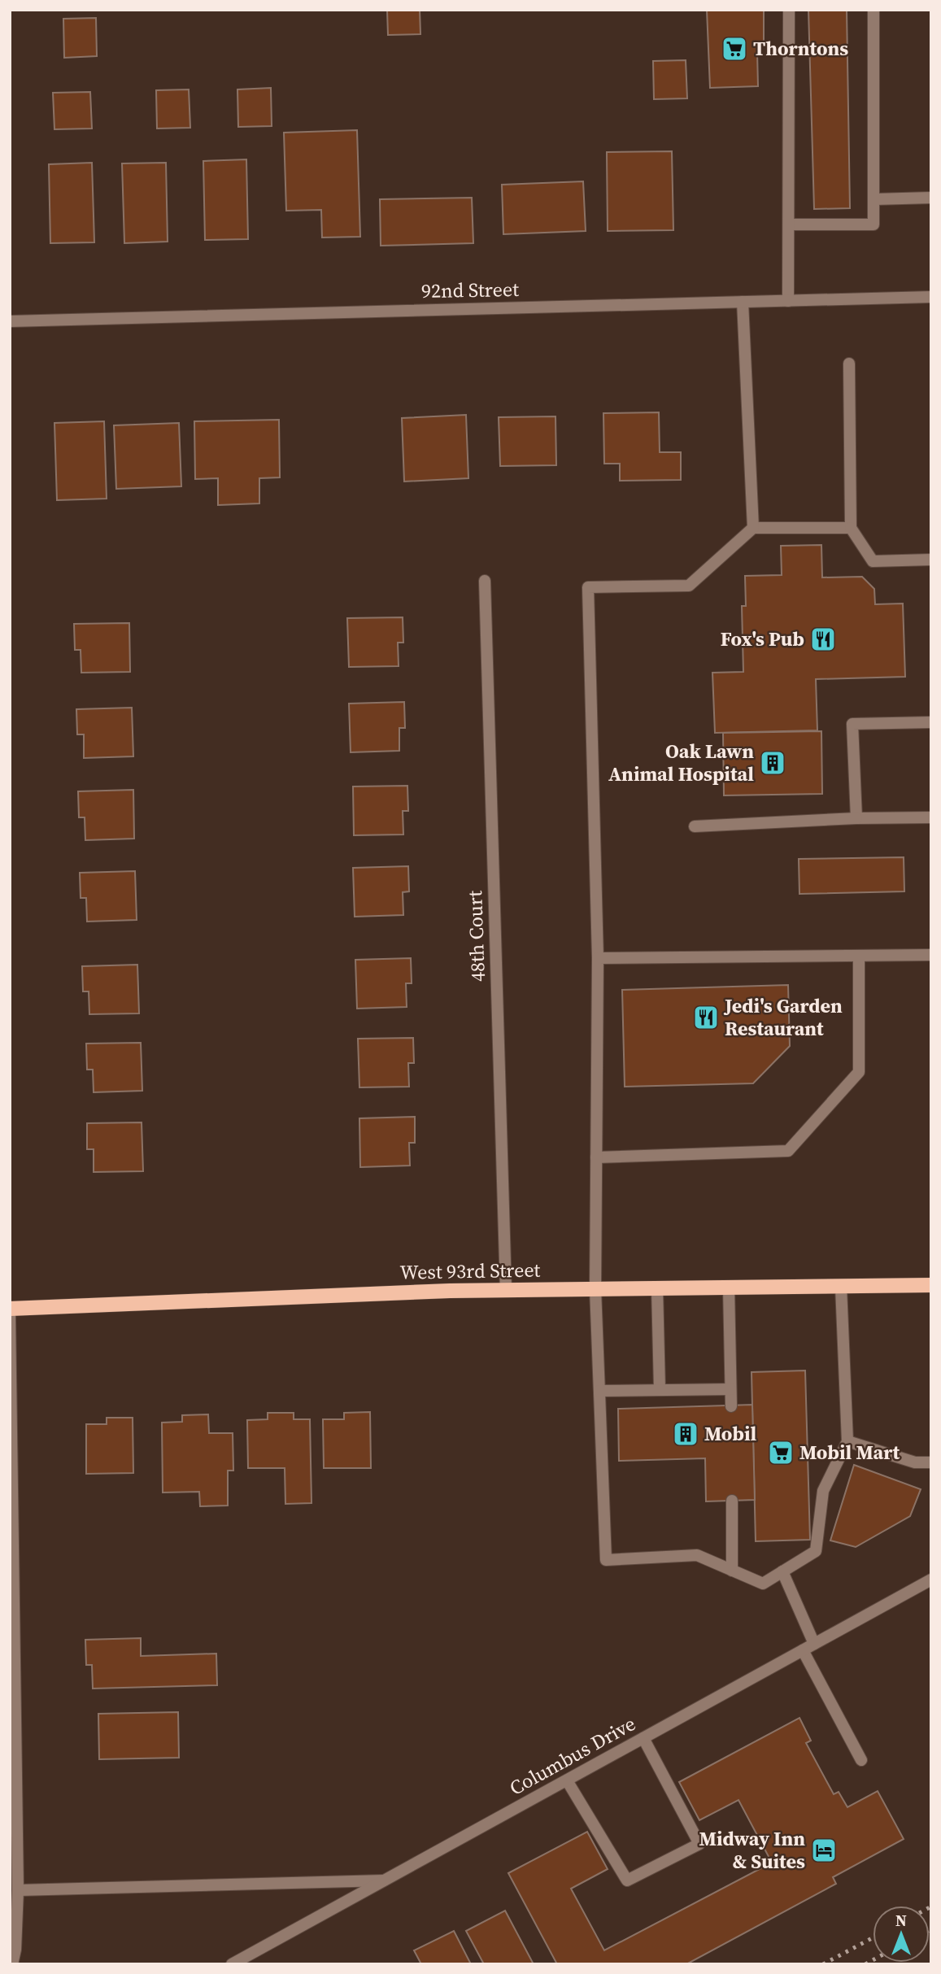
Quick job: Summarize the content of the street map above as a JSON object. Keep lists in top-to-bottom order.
{
  "streets": {
    "main road": ["West 93rd Street"],
    "street": ["92nd Street", "48th Court", "Columbus Drive"]
  },
  "crossings": [
    ["48th Court", "West 93rd Street"]
  ],
  "places": {
    "supermarket": ["Thorntons", "Mobil Mart"],
    "restaurant": ["Fox's Pub", "Jedi's Garden Restaurant"],
    "building": ["Oak Lawn Animal Hospital", "Mobil"],
    "hotel": ["Midway Inn & Suites"]
  },
  "north": "top"
}
